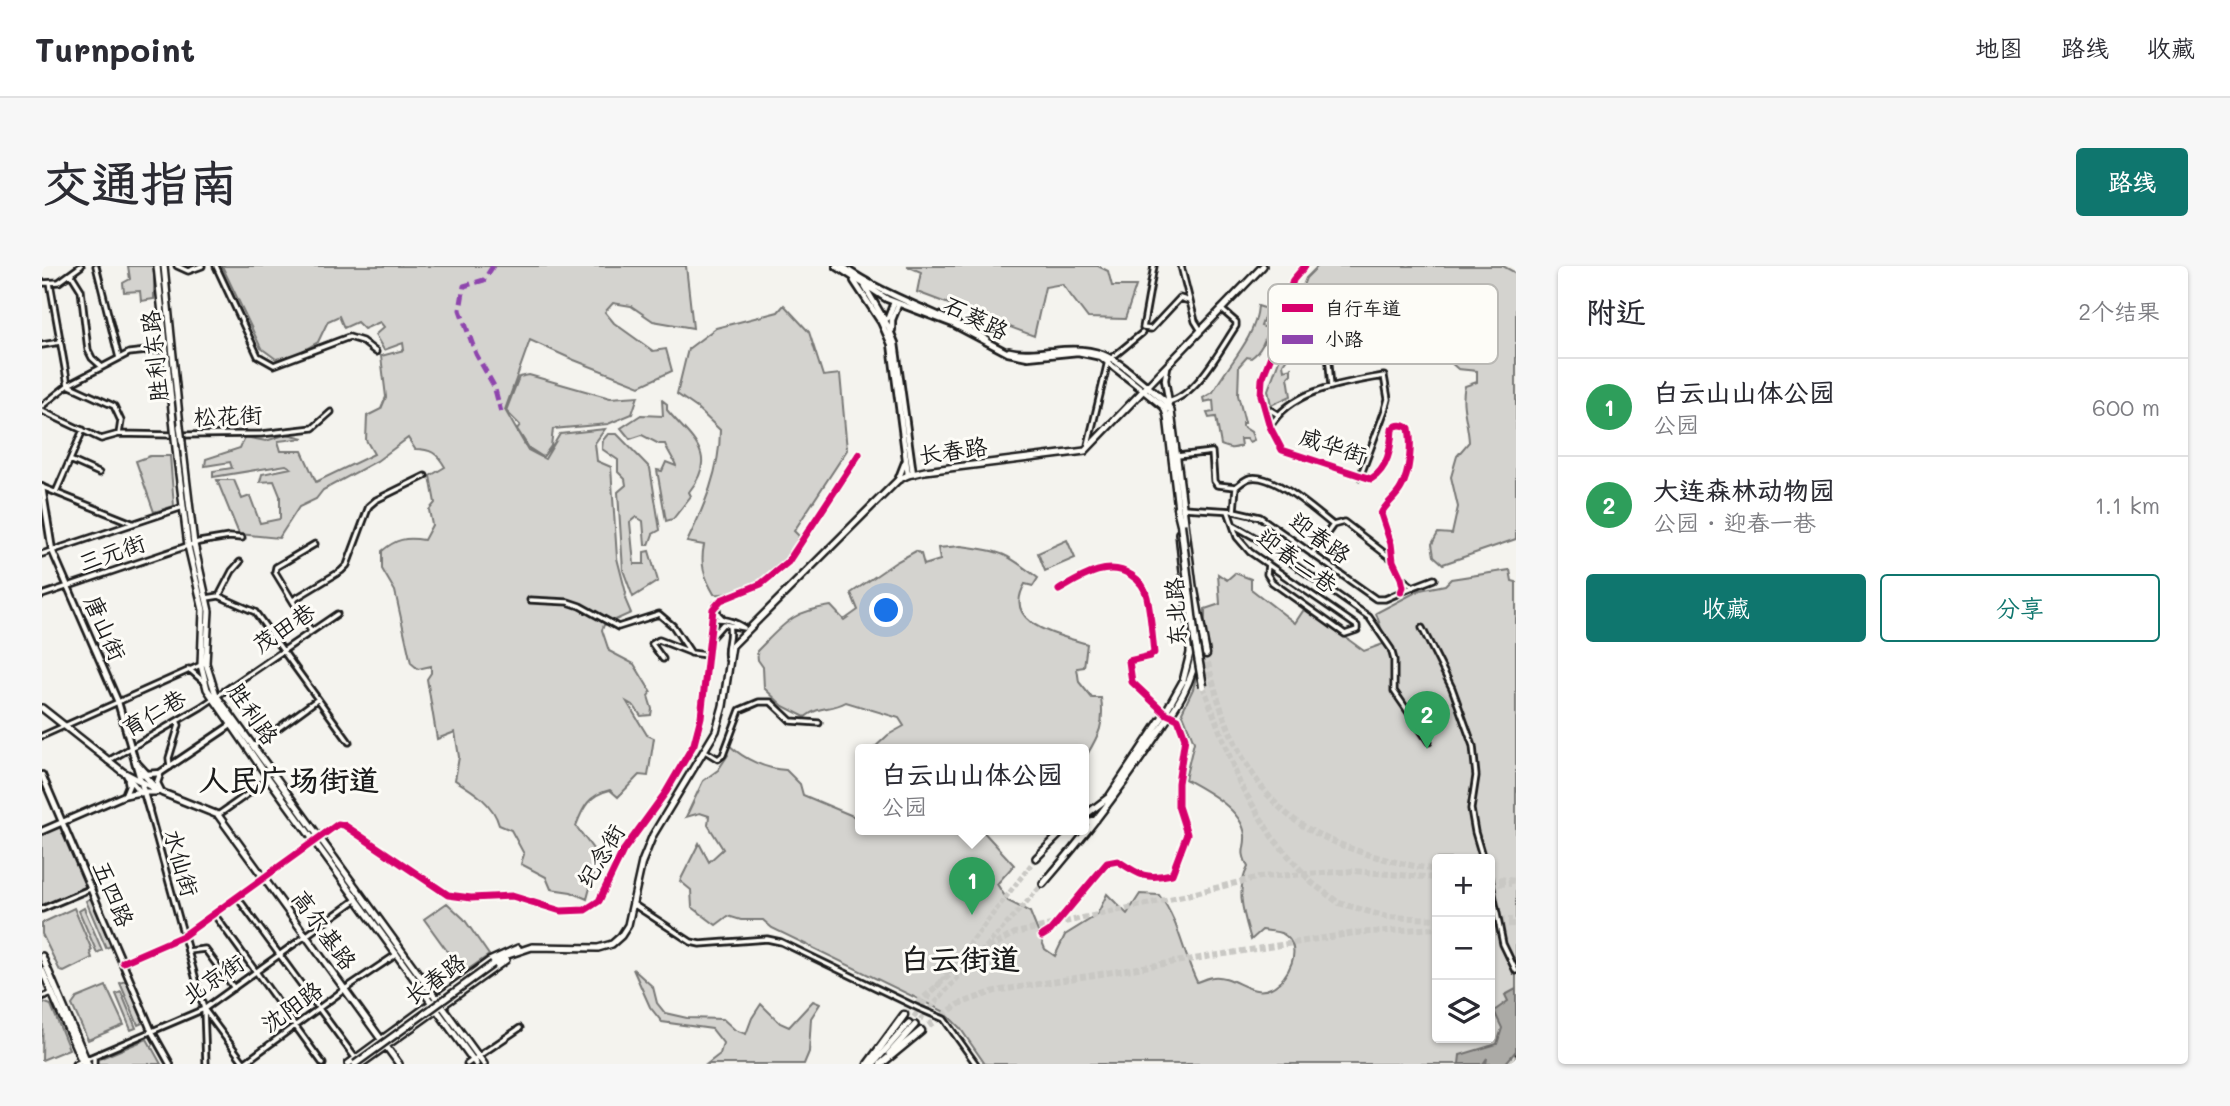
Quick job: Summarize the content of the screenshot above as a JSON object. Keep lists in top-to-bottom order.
{
  "streets": {
    "main road": [
      "石葵路",
      "胜利东路",
      "长春路",
      "东北路",
      "唐山街",
      "胜利路",
      "水仙街",
      "五四路",
      "高尔基路"
    ],
    "street": [
      "松花街",
      "威华街",
      "迎春路",
      "三元街",
      "迎春二巷",
      "茂田巷",
      "育仁巷",
      "纪念街",
      "北京街",
      "沈阳路"
    ]
  },
  "crossings": [
    ["石葵路", "长春路"],
    ["石葵路", "东北路"],
    ["胜利东路", "胜利路"],
    ["长春路", "东北路"],
    ["长春路", "胜利路"],
    ["长春路", "高尔基路"],
    ["迎春路", "迎春二巷"],
    ["迎春路", "东北路"],
    ["三元街", "唐山街"],
    ["三元街", "胜利路"],
    ["唐山街", "育仁巷"],
    ["唐山街", "水仙街"],
    ["茂田巷", "育仁巷"],
    ["茂田巷", "胜利路"],
    ["育仁巷", "胜利路"],
    ["胜利路", "纪念街"],
    ["胜利路", "北京街"],
    ["胜利路", "沈阳路"],
    ["纪念街", "水仙街"],
    ["纪念街", "五四路"],
    ["纪念街", "高尔基路"],
    ["水仙街", "北京街"],
    ["水仙街", "沈阳路"],
    ["五四路", "北京街"],
    ["高尔基路", "北京街"],
    ["高尔基路", "沈阳路"]
  ],
  "districts": ["人民广场街道", "白云街道"],
  "legend": ["自行车道", "小路"],
  "page": {
    "header": "Turnpoint",
    "nav": ["地图", "路线", "收藏"],
    "buttons": [
      "路线",
      ["收藏", "分享"]
    ],
    "title": "交通指南",
    "heading": ["附近", "2个结果"],
    "list": [
      {
        "mark": "1",
        "name": "白云山山体公园",
        "note": "公园",
        "value": "600 m"
      },
      {
        "mark": "2",
        "name": "大连森林动物园",
        "note": "公园 · 迎春一巷",
        "value": "1.1 km"
      }
    ],
    "pins": ["2", "1"],
    "popup": ["白云山山体公园", "公园"],
    "map_buttons": ["+", "−"]
  }
}
